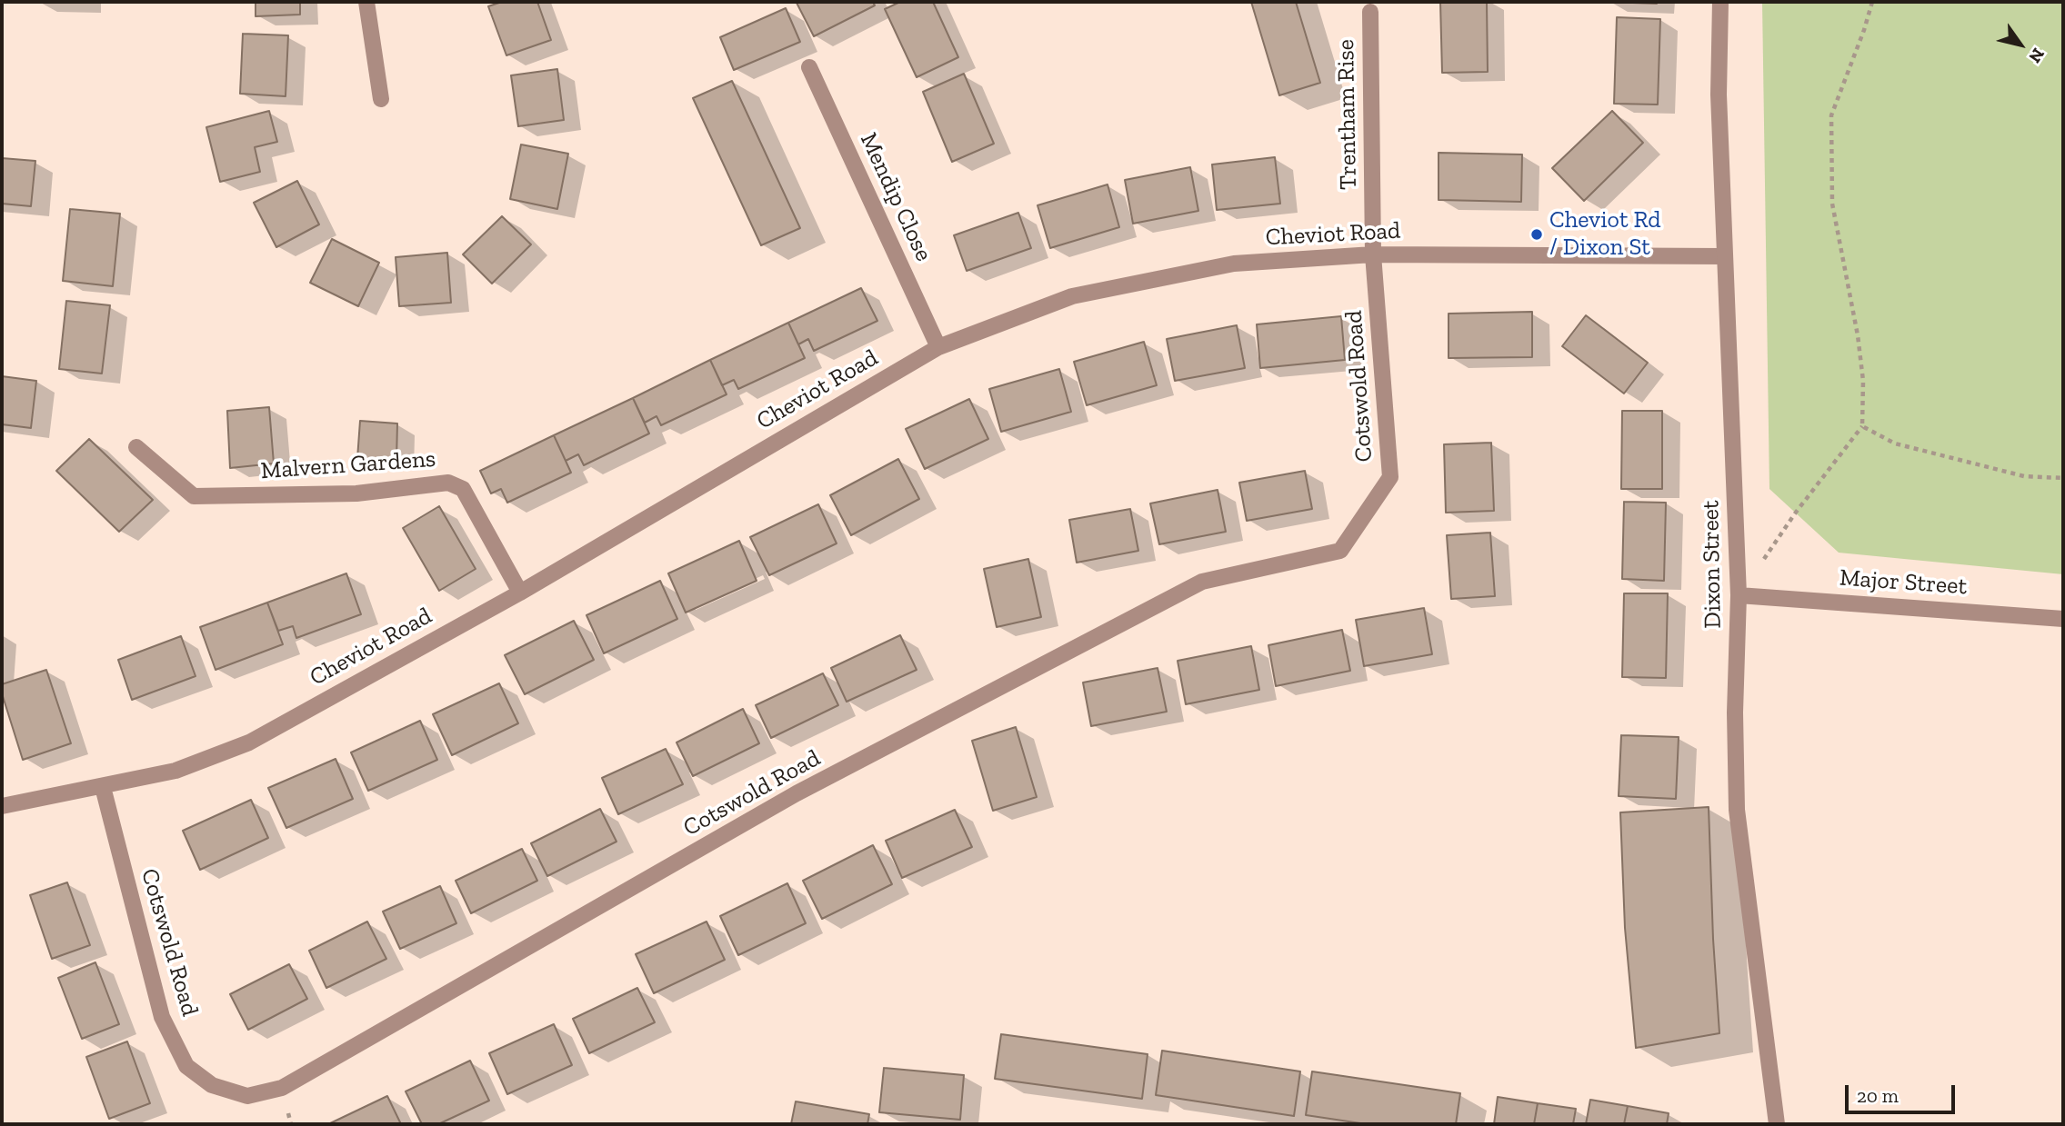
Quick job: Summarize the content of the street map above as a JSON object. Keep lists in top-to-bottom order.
{
  "streets": {
    "street": [
      "Trentham Rise",
      "Mendip Close",
      "Cheviot Road",
      "Cotswold Road",
      "Malvern Gardens",
      "Dixon Street",
      "Major Street"
    ]
  },
  "crossings": [
    ["Trentham Rise", "Cheviot Road"],
    ["Trentham Rise", "Cotswold Road"],
    ["Mendip Close", "Cheviot Road"],
    ["Cheviot Road", "Cotswold Road"],
    ["Cheviot Road", "Malvern Gardens"],
    ["Cheviot Road", "Dixon Street"],
    ["Dixon Street", "Major Street"]
  ],
  "places": ["Cheviot Rd / Dixon St"],
  "scale_bar": "20 m",
  "north": "bottom right"
}
